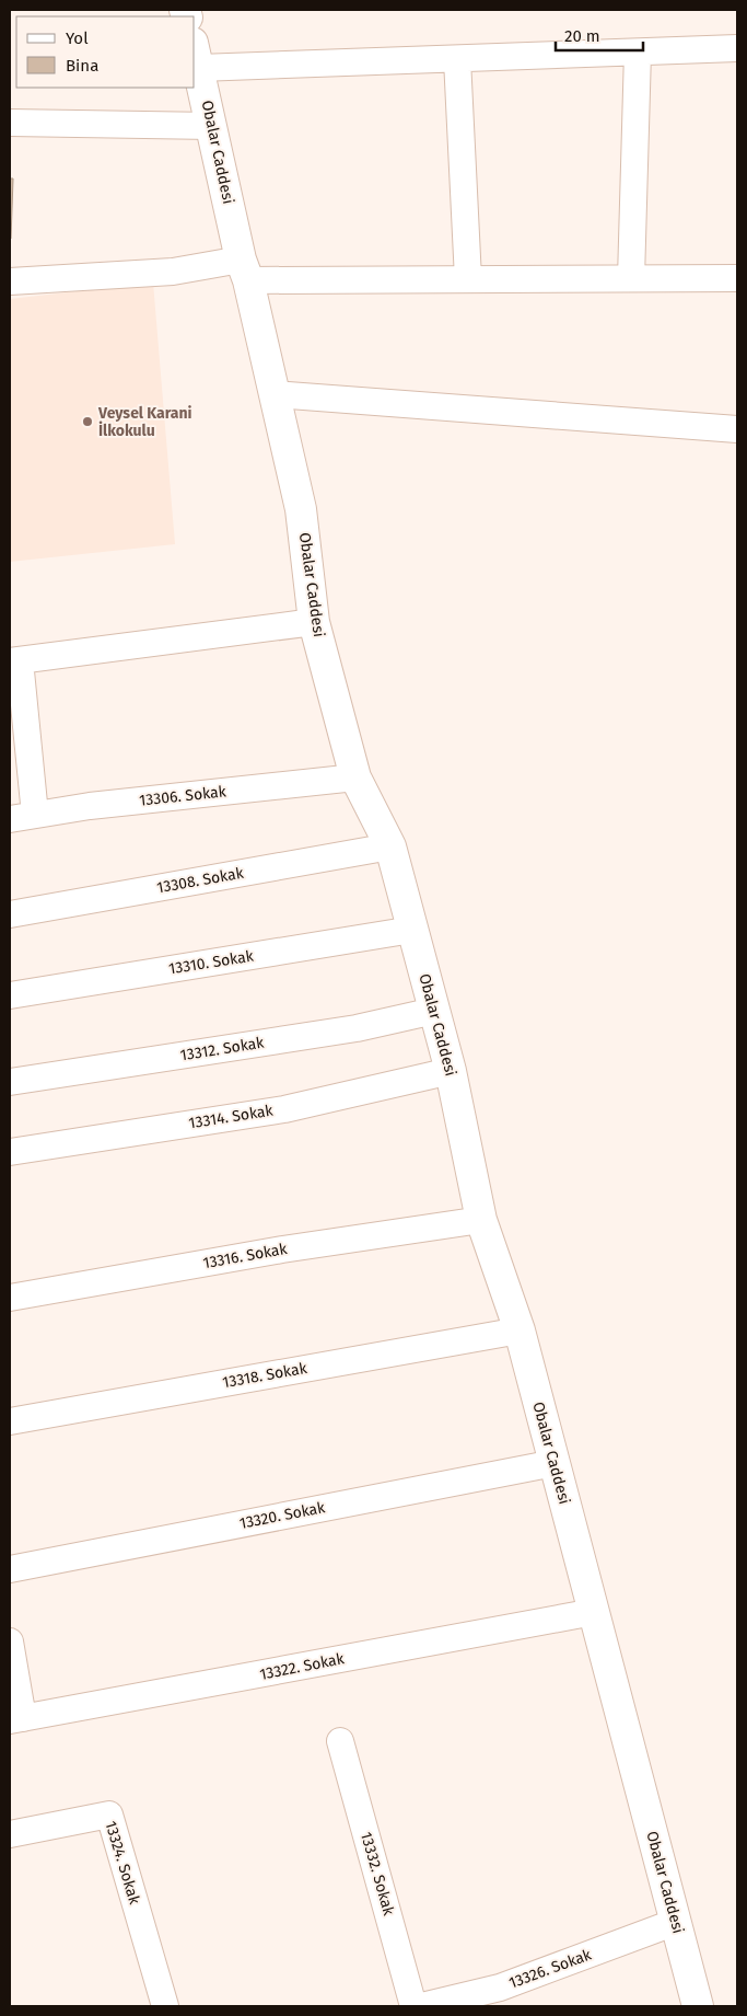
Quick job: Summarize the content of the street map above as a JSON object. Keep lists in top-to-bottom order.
{
  "streets": {
    "main road": ["Obalar Caddesi"],
    "street": [
      "13306. Sokak",
      "13308. Sokak",
      "13310. Sokak",
      "13312. Sokak",
      "13314. Sokak",
      "13316. Sokak",
      "13318. Sokak",
      "13320. Sokak",
      "13322. Sokak",
      "13324. Sokak",
      "13332. Sokak",
      "13326. Sokak"
    ]
  },
  "crossings": [
    ["Obalar Caddesi", "13306. Sokak"],
    ["Obalar Caddesi", "13308. Sokak"],
    ["Obalar Caddesi", "13310. Sokak"],
    ["Obalar Caddesi", "13312. Sokak"],
    ["Obalar Caddesi", "13314. Sokak"],
    ["Obalar Caddesi", "13316. Sokak"],
    ["Obalar Caddesi", "13318. Sokak"],
    ["Obalar Caddesi", "13320. Sokak"],
    ["Obalar Caddesi", "13322. Sokak"],
    ["Obalar Caddesi", "13326. Sokak"]
  ],
  "places": ["Veysel Karani İlkokulu"],
  "legend": ["Yol", "Bina"],
  "scale_bar": "20 m"
}
